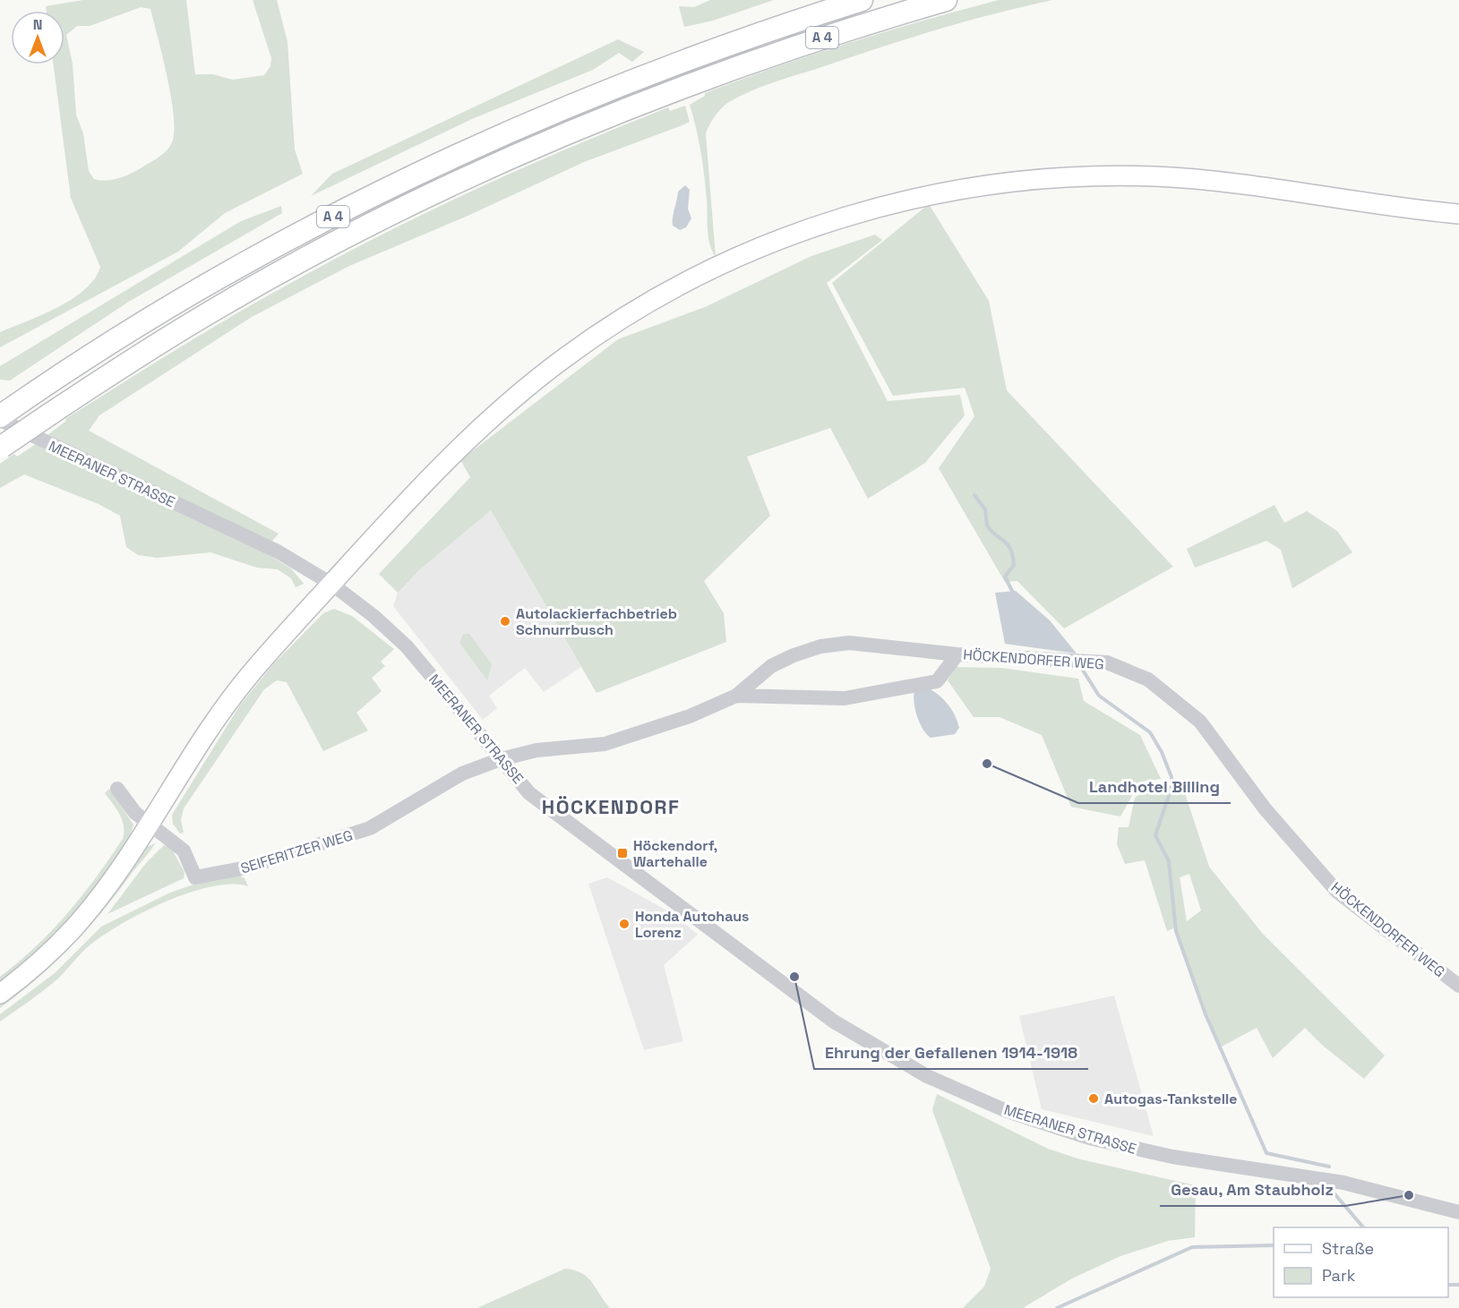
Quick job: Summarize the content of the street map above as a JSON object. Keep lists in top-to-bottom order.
{
  "streets": {
    "highway": ["A 4"],
    "street": ["MEERANER STRASSE", "HÖCKENDORFER WEG", "SEIFERITZER WEG"]
  },
  "crossings": [
    ["A 4", "MEERANER STRASSE"],
    ["MEERANER STRASSE", "HÖCKENDORFER WEG"],
    ["MEERANER STRASSE", "SEIFERITZER WEG"],
    ["HÖCKENDORFER WEG", "SEIFERITZER WEG"]
  ],
  "districts": ["HÖCKENDORF"],
  "places": {
    "other": [
      "Autolackierfachbetrieb Schnurrbusch",
      "Landhotel Billing",
      "Honda Autohaus Lorenz",
      "Ehrung der Gefallenen 1914-1918",
      "Autogas-Tankstelle",
      "Gesau, Am Staubholz"
    ],
    "transit": ["Höckendorf, Wartehalle"]
  },
  "legend": ["Straße", "Park"],
  "north": "top"
}
